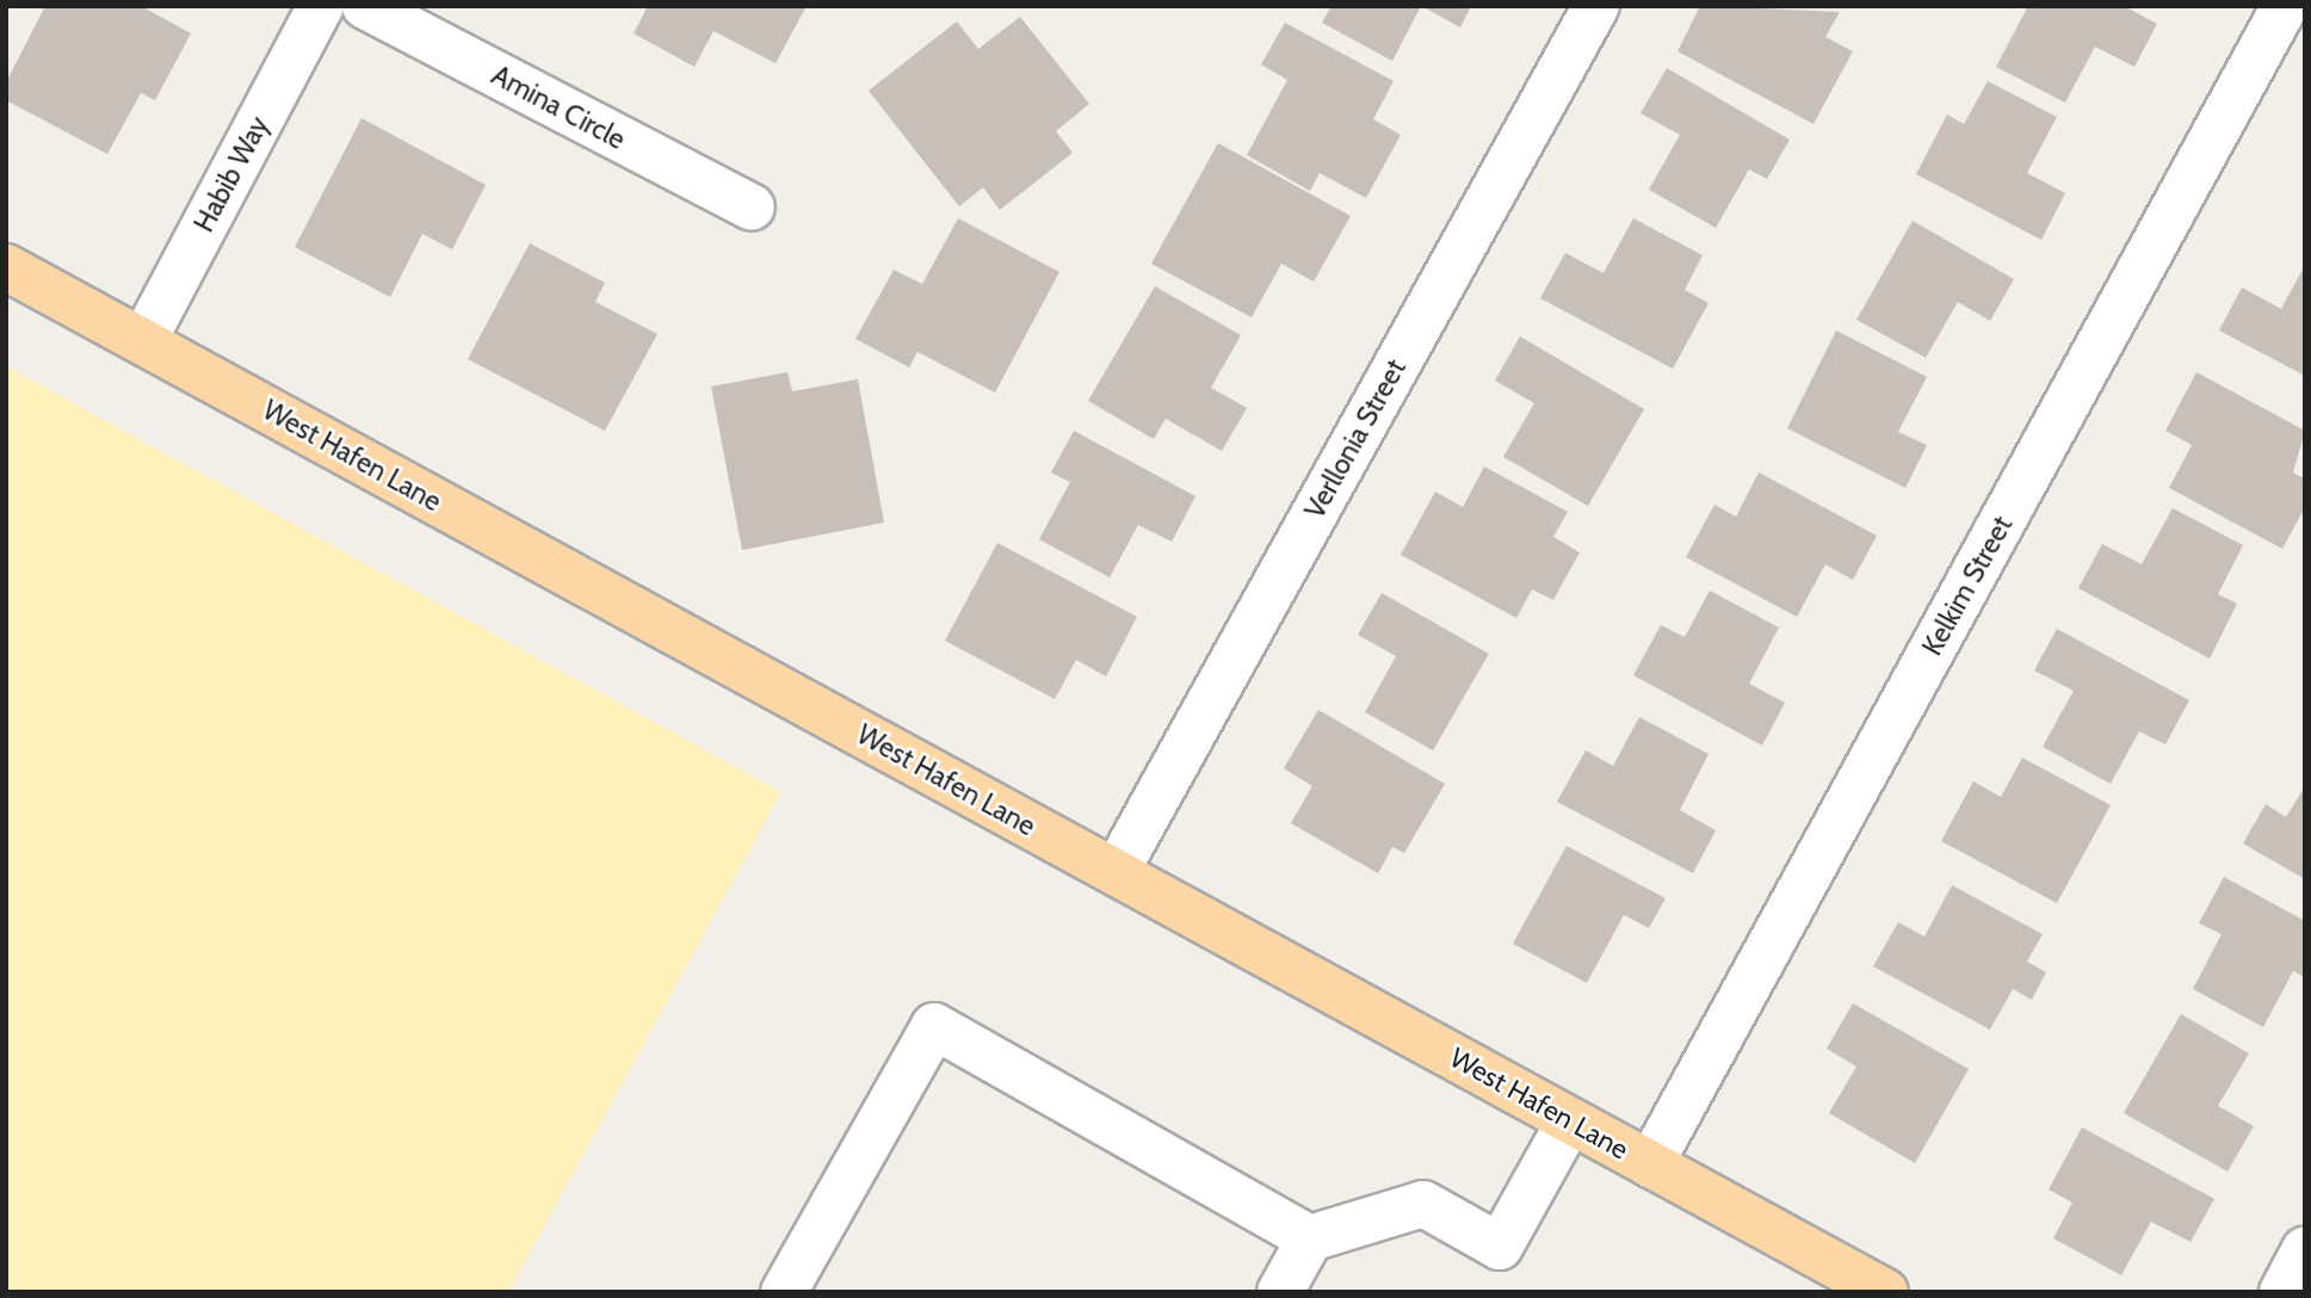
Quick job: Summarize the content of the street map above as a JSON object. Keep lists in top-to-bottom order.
{
  "streets": {
    "main road": ["West Hafen Lane"],
    "street": [
      "Amina Circle",
      "Habib Way",
      "Verllonia Street",
      "Kelkim Street"
    ]
  },
  "crossings": [
    ["Habib Way", "West Hafen Lane"],
    ["Verllonia Street", "West Hafen Lane"],
    ["West Hafen Lane", "Kelkim Street"]
  ]
}
